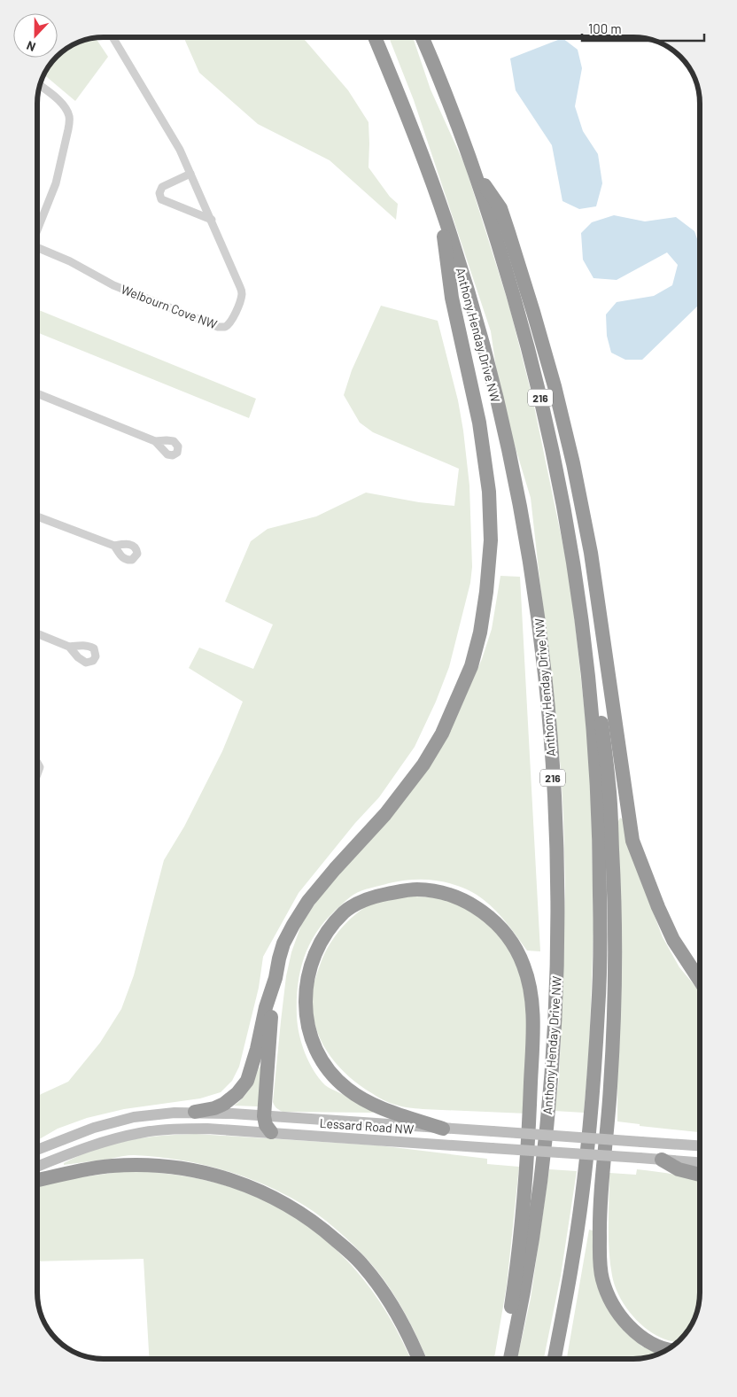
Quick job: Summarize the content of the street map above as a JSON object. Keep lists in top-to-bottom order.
{
  "streets": {
    "highway": ["Anthony Henday Drive NW", "216"],
    "main road": ["Lessard Road NW"],
    "street": ["Welbourn Cove NW"]
  },
  "scale_bar": "100 m",
  "north": "bottom"
}
